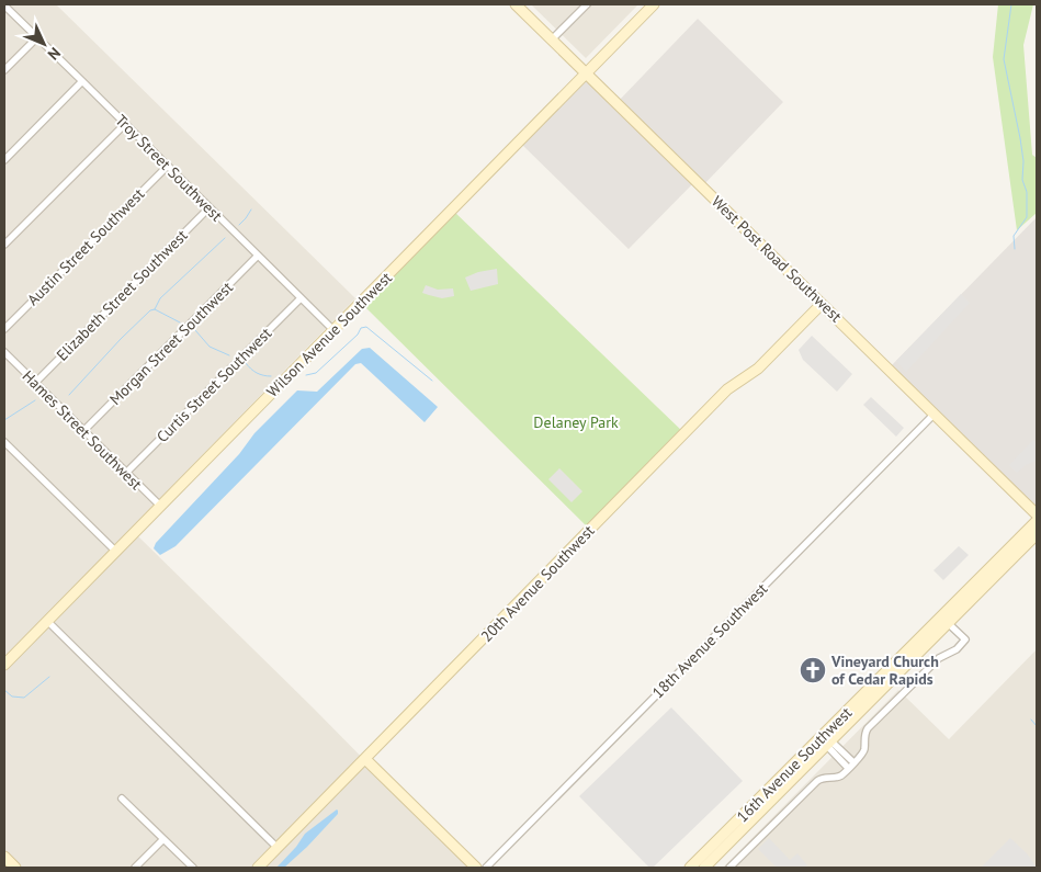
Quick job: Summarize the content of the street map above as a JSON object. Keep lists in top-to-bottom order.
{
  "streets": {
    "street": [
      "Troy Street Southwest",
      "Austin Street Southwest",
      "West Post Road Southwest",
      "Elizabeth Street Southwest",
      "Wilson Avenue Southwest",
      "Morgan Street Southwest",
      "Curtis Street Southwest",
      "Hames Street Southwest",
      "20th Avenue Southwest",
      "18th Avenue Southwest",
      "16th Avenue Southwest"
    ]
  },
  "crossings": [
    ["Troy Street Southwest", "Austin Street Southwest"],
    ["Troy Street Southwest", "Elizabeth Street Southwest"],
    ["Troy Street Southwest", "Wilson Avenue Southwest"],
    ["Troy Street Southwest", "Morgan Street Southwest"],
    ["Troy Street Southwest", "Curtis Street Southwest"],
    ["West Post Road Southwest", "Wilson Avenue Southwest"],
    ["West Post Road Southwest", "20th Avenue Southwest"],
    ["West Post Road Southwest", "18th Avenue Southwest"],
    ["Elizabeth Street Southwest", "Hames Street Southwest"],
    ["Wilson Avenue Southwest", "Hames Street Southwest"],
    ["Morgan Street Southwest", "Hames Street Southwest"],
    ["Curtis Street Southwest", "Hames Street Southwest"]
  ],
  "parks": ["Delaney Park"],
  "places": {
    "church": ["Vineyard Church of Cedar Rapids"]
  },
  "north": "bottom right"
}
